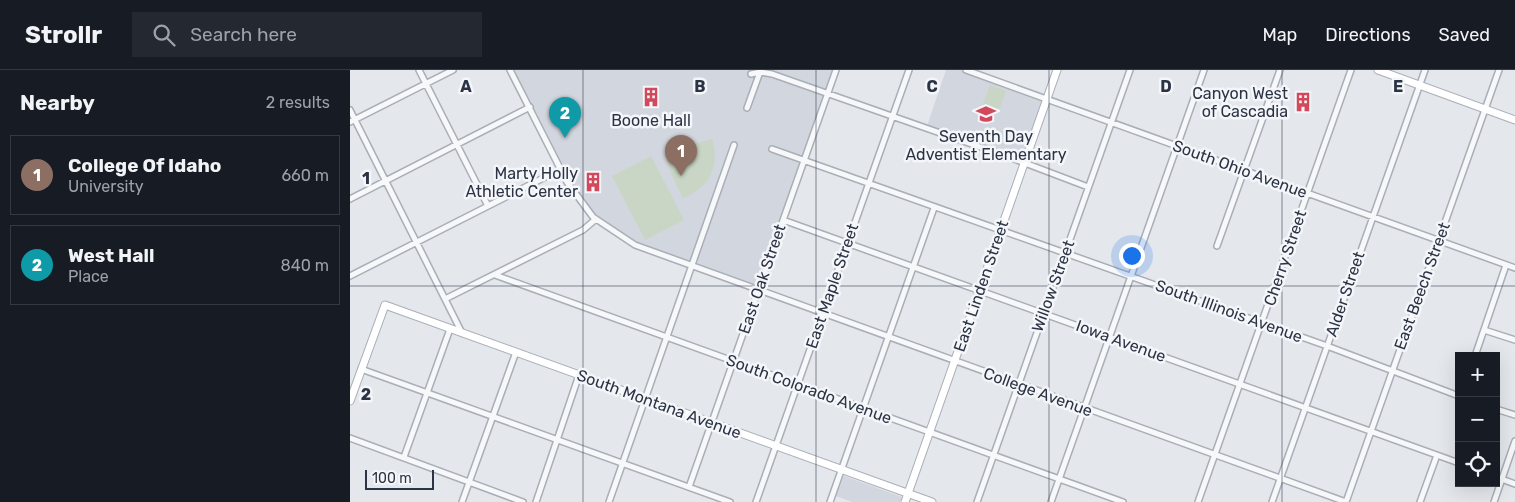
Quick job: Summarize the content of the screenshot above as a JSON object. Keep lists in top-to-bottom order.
{
  "streets": {
    "street": [
      "South Ohio Avenue",
      "Cherry Street",
      "East Oak Street",
      "East Maple Street",
      "East Linden Street",
      "Willow Street",
      "East Beech Street",
      "Alder Street",
      "South Illinois Avenue",
      "Iowa Avenue",
      "South Colorado Avenue",
      "College Avenue",
      "South Montana Avenue"
    ]
  },
  "crossings": [
    ["South Ohio Avenue", "Cherry Street"],
    ["South Ohio Avenue", "East Linden Street"],
    ["South Ohio Avenue", "Willow Street"],
    ["South Ohio Avenue", "East Beech Street"],
    ["South Ohio Avenue", "Alder Street"],
    ["Cherry Street", "South Illinois Avenue"],
    ["Cherry Street", "Iowa Avenue"],
    ["Cherry Street", "College Avenue"],
    ["East Oak Street", "South Illinois Avenue"],
    ["East Oak Street", "Iowa Avenue"],
    ["East Oak Street", "South Colorado Avenue"],
    ["East Oak Street", "College Avenue"],
    ["East Oak Street", "South Montana Avenue"],
    ["East Maple Street", "South Illinois Avenue"],
    ["East Maple Street", "Iowa Avenue"],
    ["East Maple Street", "South Colorado Avenue"],
    ["East Maple Street", "College Avenue"],
    ["East Maple Street", "South Montana Avenue"],
    ["East Linden Street", "South Illinois Avenue"],
    ["East Linden Street", "Iowa Avenue"],
    ["East Linden Street", "South Colorado Avenue"],
    ["East Linden Street", "College Avenue"],
    ["East Linden Street", "South Montana Avenue"],
    ["Willow Street", "South Illinois Avenue"],
    ["Willow Street", "Iowa Avenue"],
    ["Willow Street", "South Colorado Avenue"],
    ["Willow Street", "College Avenue"],
    ["East Beech Street", "South Illinois Avenue"],
    ["East Beech Street", "Iowa Avenue"],
    ["East Beech Street", "College Avenue"],
    ["Alder Street", "South Illinois Avenue"],
    ["Alder Street", "Iowa Avenue"],
    ["Alder Street", "College Avenue"]
  ],
  "places": {
    "building": ["Boone Hall", "Canyon West of Cascadia", "Marty Holly Athletic Center"],
    "school or university": ["Seventh Day Adventist Elementary"]
  },
  "scale_bar": "100 m",
  "page": {
    "header": "Strollr",
    "search": "Search here",
    "nav": ["Map", "Directions", "Saved"],
    "heading": ["Nearby", "2 results"],
    "pins": ["2", "1"],
    "list": [
      {
        "mark": "1",
        "name": "College Of Idaho",
        "note": "University",
        "value": "660 m"
      },
      {
        "mark": "2",
        "name": "West Hall",
        "note": "Place",
        "value": "840 m"
      }
    ],
    "map_buttons": ["+", "−"],
    "scale": "100 m"
  },
  "grid": {
    "columns": [
      "A",
      "B",
      "C",
      "D",
      "E"
    ],
    "rows": ["1", "2"]
  }
}
